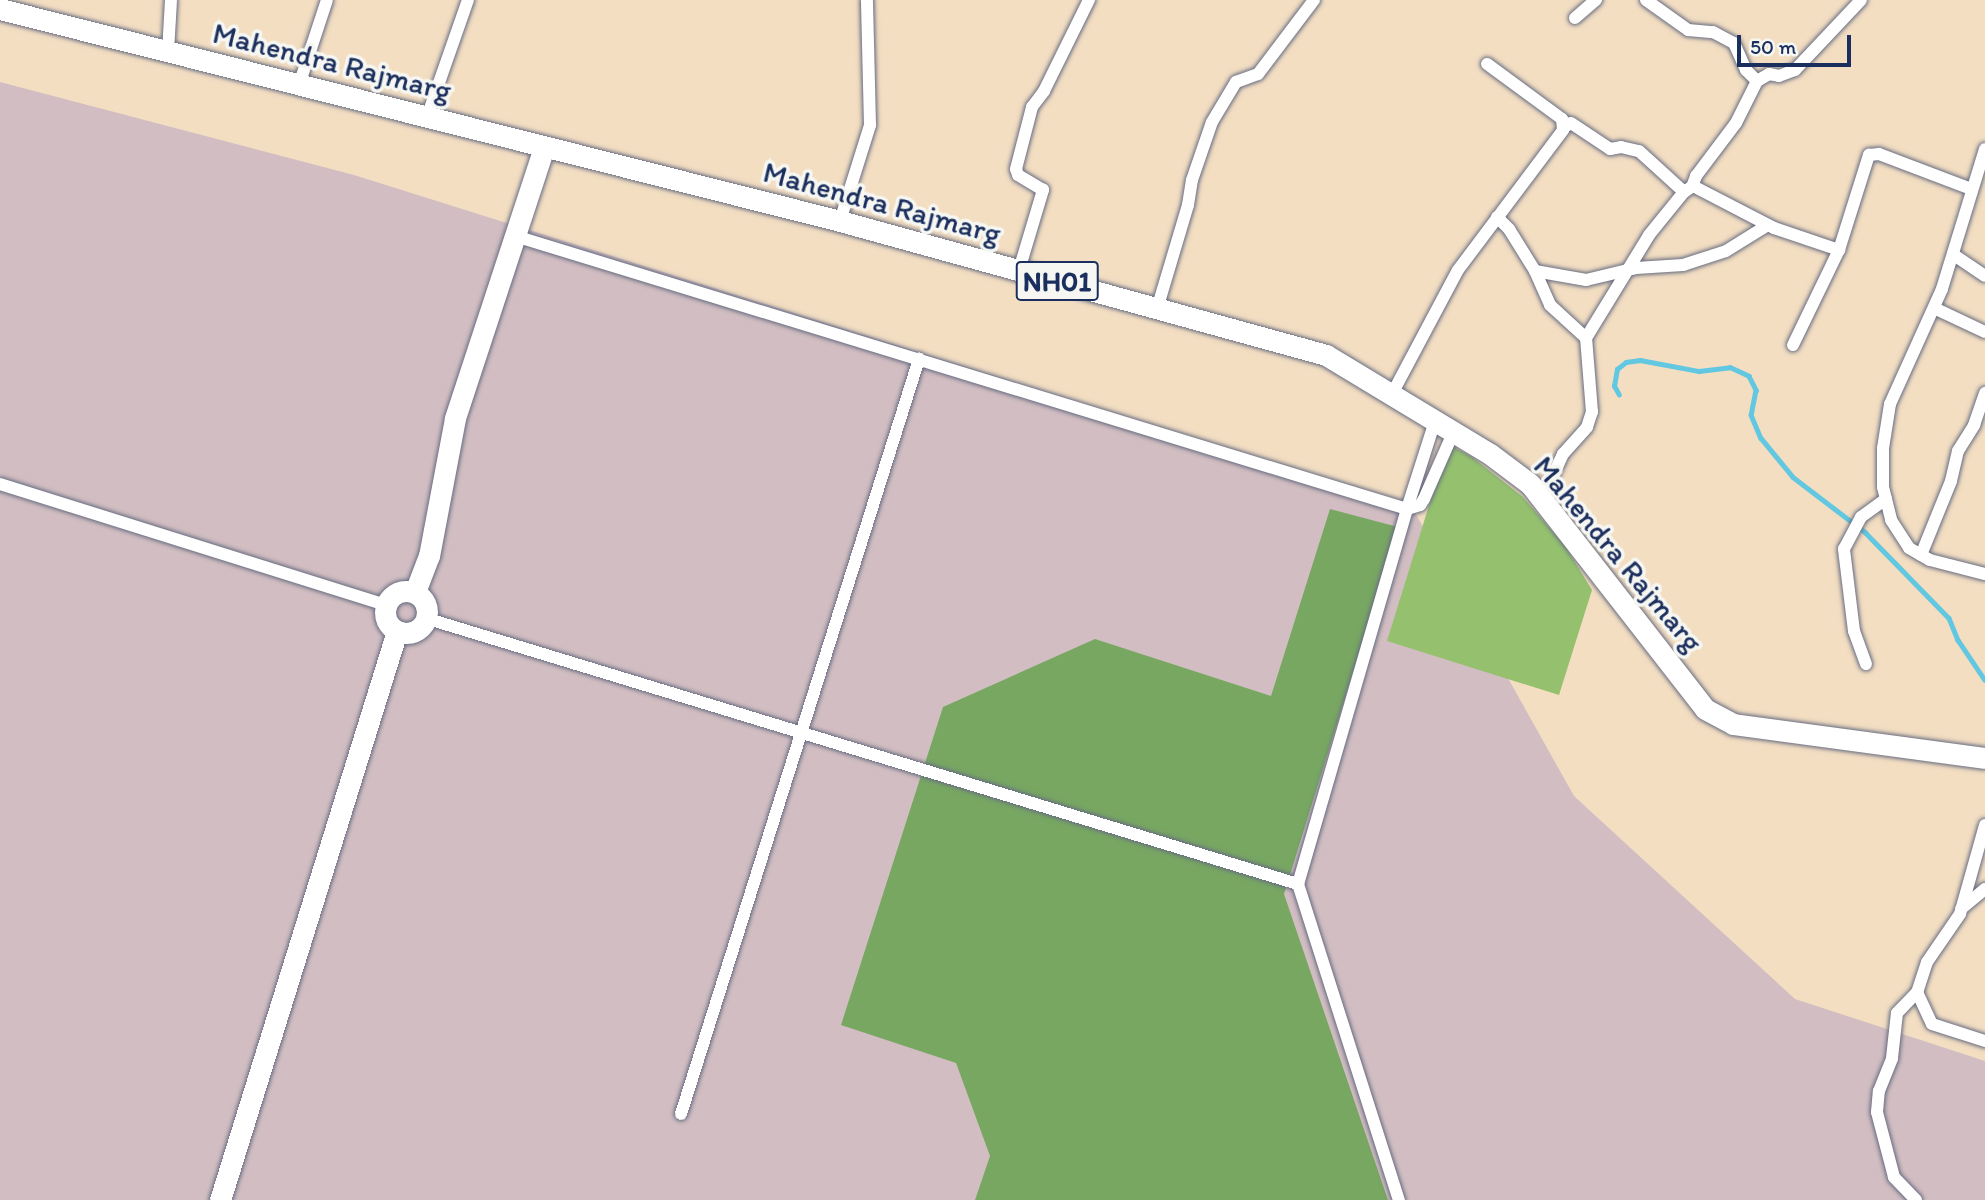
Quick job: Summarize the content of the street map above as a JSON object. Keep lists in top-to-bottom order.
{
  "streets": {
    "highway": ["Mahendra Rajmarg", "NH01"]
  },
  "scale_bar": "50 m"
}
